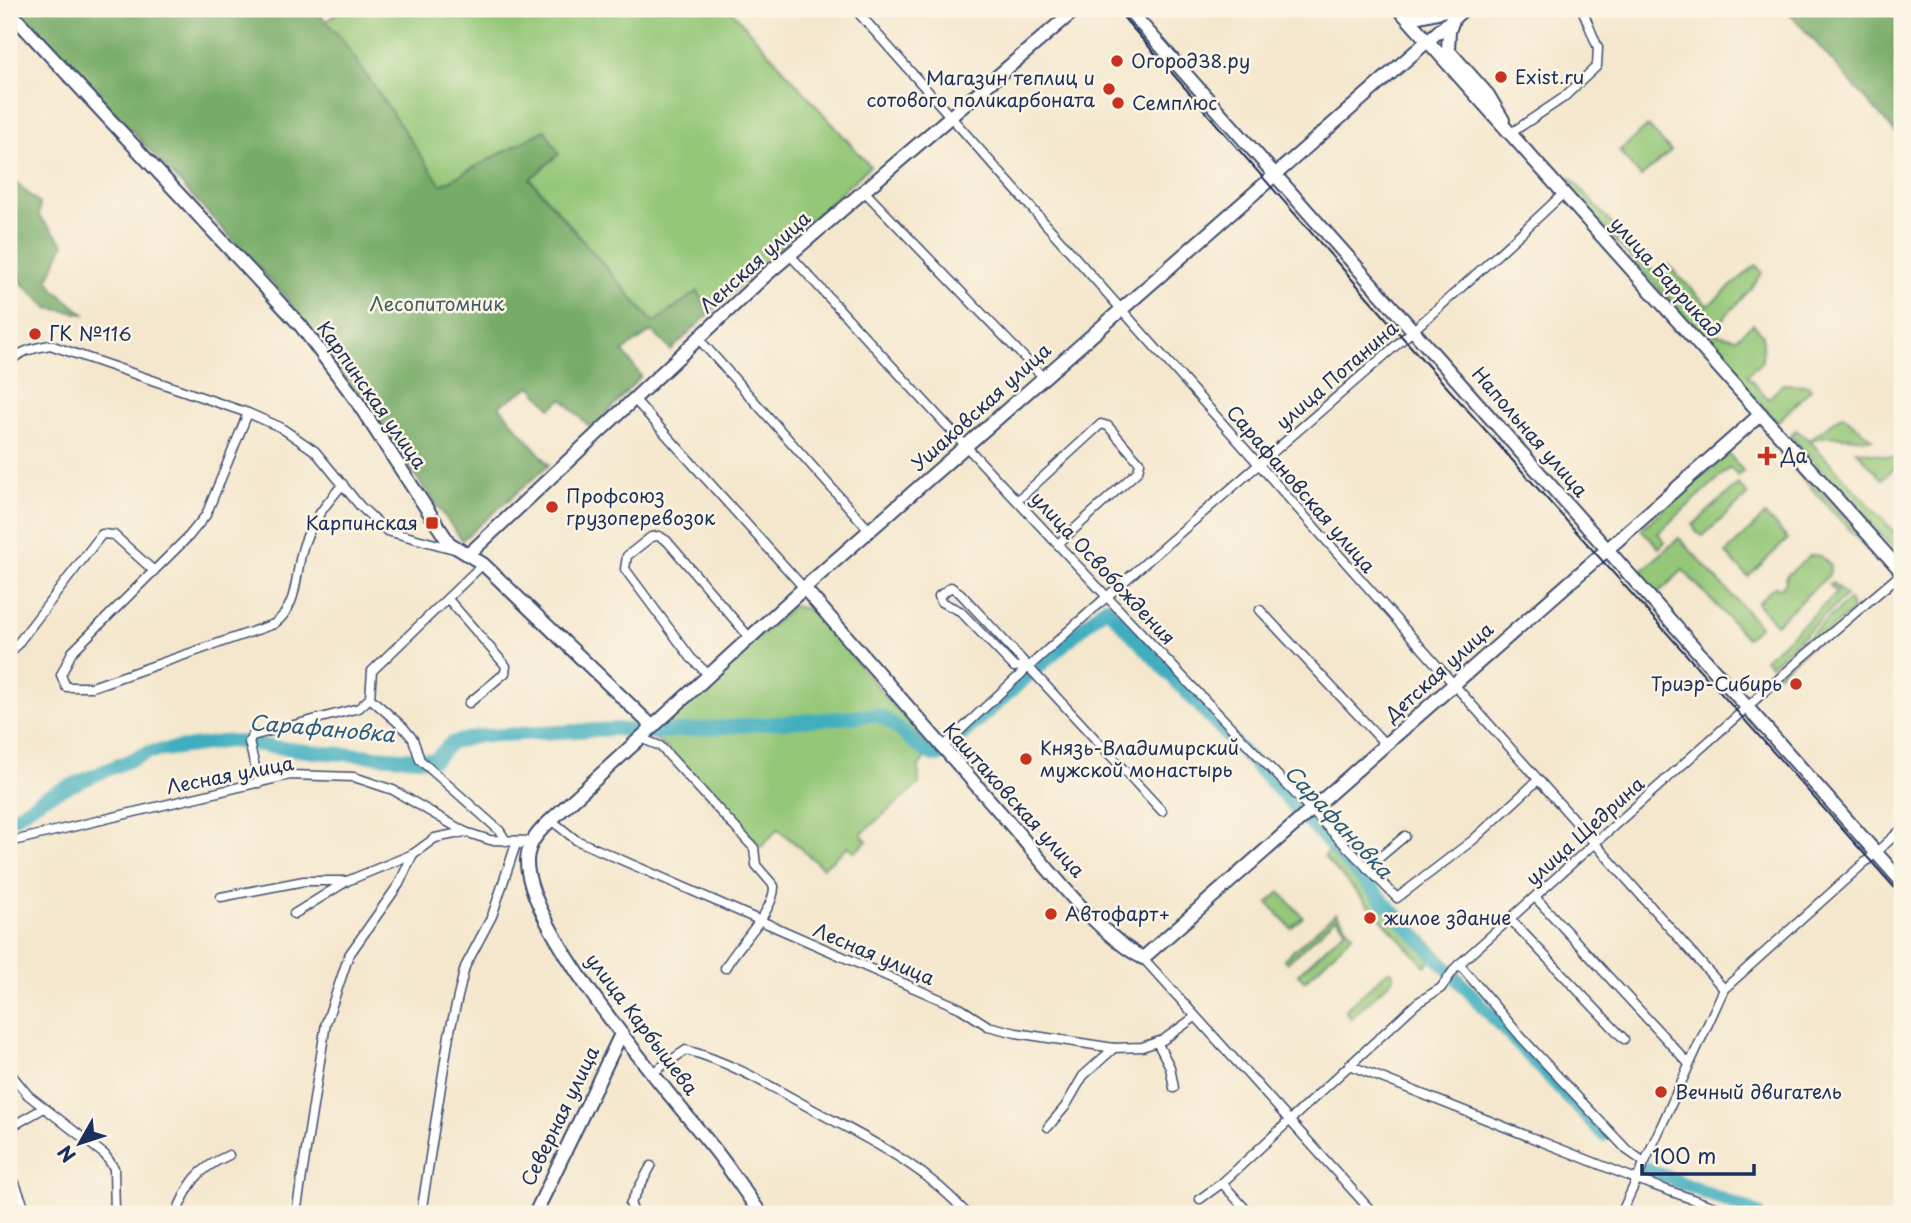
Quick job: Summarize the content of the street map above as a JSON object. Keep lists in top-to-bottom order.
{
  "streets": {
    "street": [
      "Ленская улица",
      "улица Баррикад",
      "улица Потанина",
      "Карпинская улица",
      "Ушаковская улица",
      "Напольная улица",
      "Сарафановская улица",
      "улица Освобождения",
      "Детская улица",
      "Лесная улица",
      "Каштаковская улица",
      "улица Щедрина",
      "улица Карбышева",
      "Северная улица"
    ]
  },
  "crossings": [
    ["Ленская улица", "Карпинская улица"],
    ["Ленская улица", "Сарафановская улица"],
    ["Ленская улица", "улица Освобождения"],
    ["Ленская улица", "Каштаковская улица"],
    ["улица Баррикад", "улица Потанина"],
    ["улица Баррикад", "Ушаковская улица"],
    ["улица Баррикад", "Детская улица"],
    ["улица Баррикад", "улица Щедрина"],
    ["улица Потанина", "Напольная улица"],
    ["улица Потанина", "Сарафановская улица"],
    ["улица Потанина", "улица Освобождения"],
    ["улица Потанина", "Каштаковская улица"],
    ["Карпинская улица", "Ушаковская улица"],
    ["Ушаковская улица", "Напольная улица"],
    ["Ушаковская улица", "Сарафановская улица"],
    ["Ушаковская улица", "улица Освобождения"],
    ["Ушаковская улица", "Лесная улица"],
    ["Ушаковская улица", "Каштаковская улица"],
    ["Ушаковская улица", "улица Карбышева"],
    ["Напольная улица", "Детская улица"],
    ["Напольная улица", "улица Щедрина"],
    ["Сарафановская улица", "улица Освобождения"],
    ["Сарафановская улица", "Детская улица"],
    ["Сарафановская улица", "улица Щедрина"],
    ["улица Освобождения", "Детская улица"],
    ["Детская улица", "Каштаковская улица"],
    ["Лесная улица", "Каштаковская улица"],
    ["Лесная улица", "улица Карбышева"],
    ["Каштаковская улица", "улица Щедрина"],
    ["улица Карбышева", "Северная улица"]
  ],
  "water": ["Сарафановка"],
  "parks": ["Лесопитомник"],
  "places": {
    "other": [
      "Огород38.ру",
      "Exist.ru",
      "Магазин теплиц и сотового поликарбоната",
      "Семплюс",
      "ГК №116",
      "Профсоюз грузоперевозок",
      "Триэр-Сибирь",
      "Князь-Владимирский мужской монастырь",
      "Автофарт+",
      "жилое здание",
      "Вечный двигатель"
    ],
    "health": ["Да"],
    "transit": ["Карпинская"]
  },
  "scale_bar": "100 m",
  "north": "bottom left"
}
